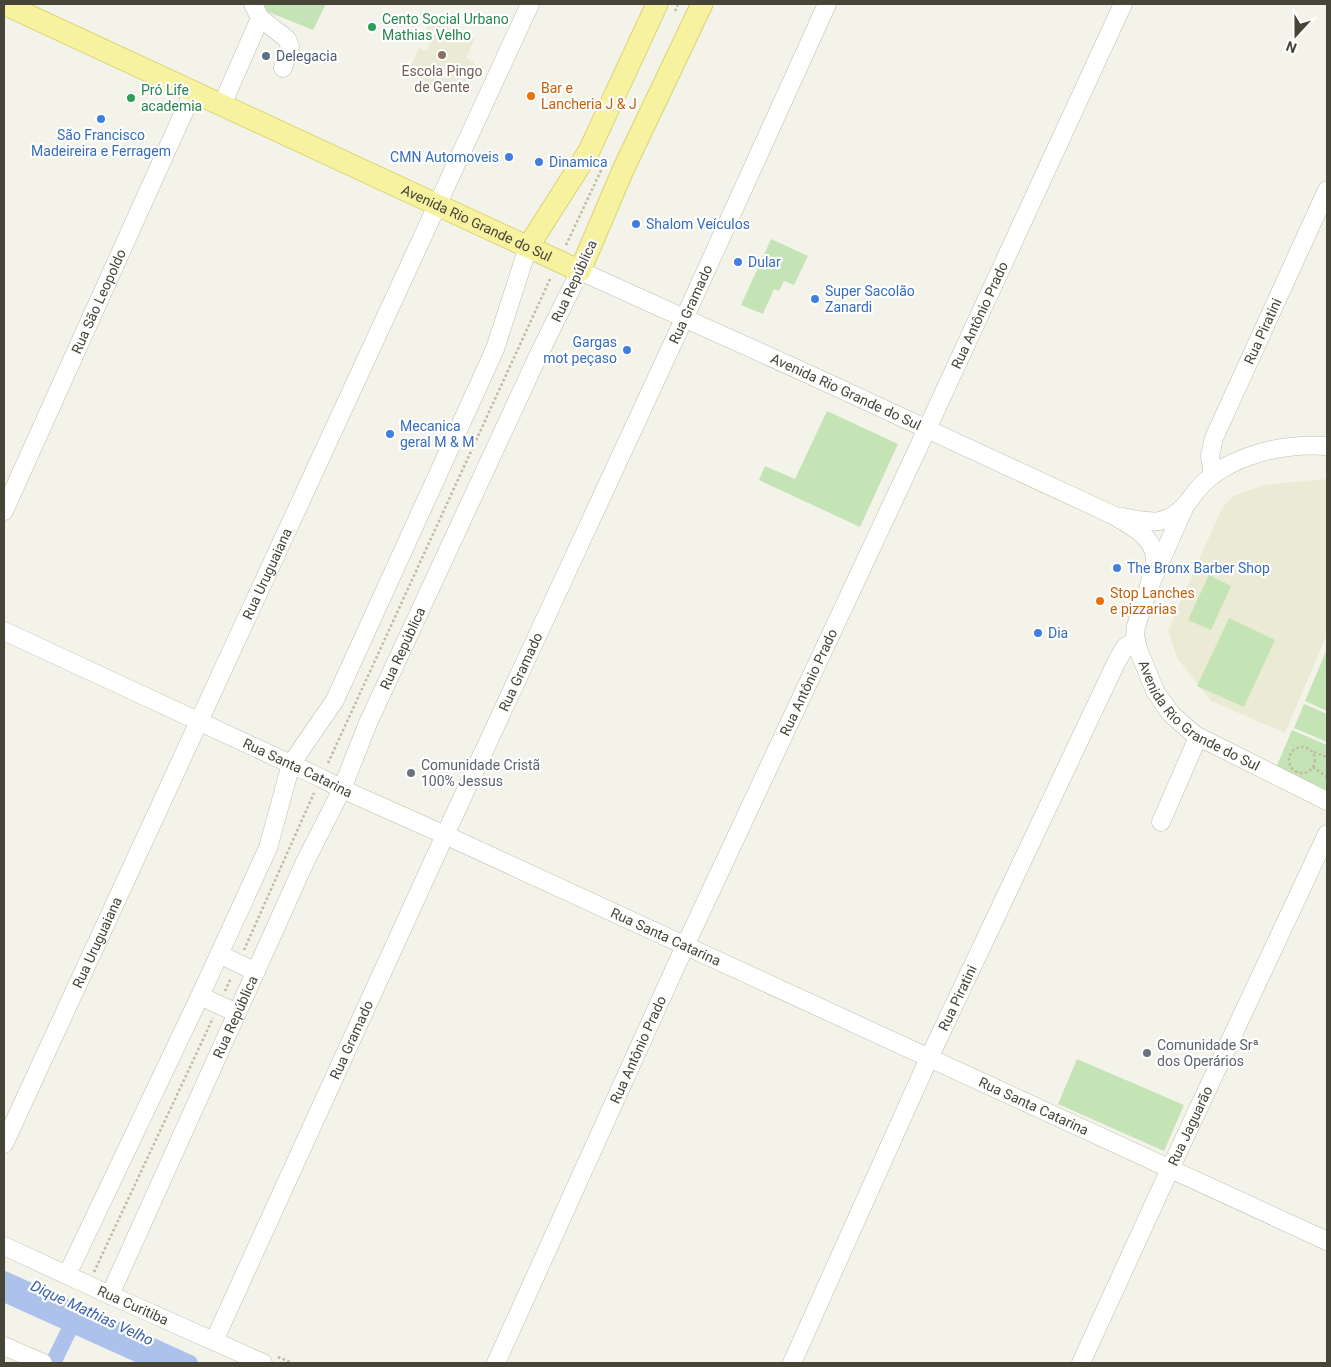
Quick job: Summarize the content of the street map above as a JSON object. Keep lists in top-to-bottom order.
{
  "streets": {
    "main road": ["Avenida Rio Grande do Sul", "Rua República"],
    "street": [
      "Rua São Leopoldo",
      "Rua Gramado",
      "Rua Antônio Prado",
      "Rua Piratini",
      "Rua Uruguaiana",
      "Rua Santa Catarina",
      "Rua Jaguarão",
      "Rua Curitiba"
    ]
  },
  "crossings": [
    ["Avenida Rio Grande do Sul", "Rua República"],
    ["Avenida Rio Grande do Sul", "Rua São Leopoldo"],
    ["Avenida Rio Grande do Sul", "Rua Gramado"],
    ["Avenida Rio Grande do Sul", "Rua Antônio Prado"],
    ["Avenida Rio Grande do Sul", "Rua Piratini"],
    ["Avenida Rio Grande do Sul", "Rua Uruguaiana"],
    ["Rua República", "Rua Santa Catarina"],
    ["Rua República", "Rua Curitiba"],
    ["Rua Gramado", "Rua Santa Catarina"],
    ["Rua Gramado", "Rua Curitiba"],
    ["Rua Antônio Prado", "Rua Santa Catarina"],
    ["Rua Piratini", "Rua Santa Catarina"],
    ["Rua Uruguaiana", "Rua Santa Catarina"],
    ["Rua Santa Catarina", "Rua Jaguarão"]
  ],
  "water": ["Dique Mathias Velho"],
  "places": [
    "Cento Social Urbano Mathias Velho",
    "Escola Pingo de Gente",
    "Delegacia",
    "Bar e Lancheria J & J",
    "Pró Life academia",
    "São Francisco Madeireira e Ferragem",
    "CMN Automoveis",
    "Dinamica",
    "Shalom Veículos",
    "Dular",
    "Super Sacolão Zanardi",
    "Gargas mot peçaso",
    "Mecanica geral M & M",
    "The Bronx Barber Shop",
    "Stop Lanches e pizzarias",
    "Dia",
    "Comunidade Cristã 100% Jessus",
    "Comunidade Srª dos Operários"
  ],
  "north": "bottom"
}
